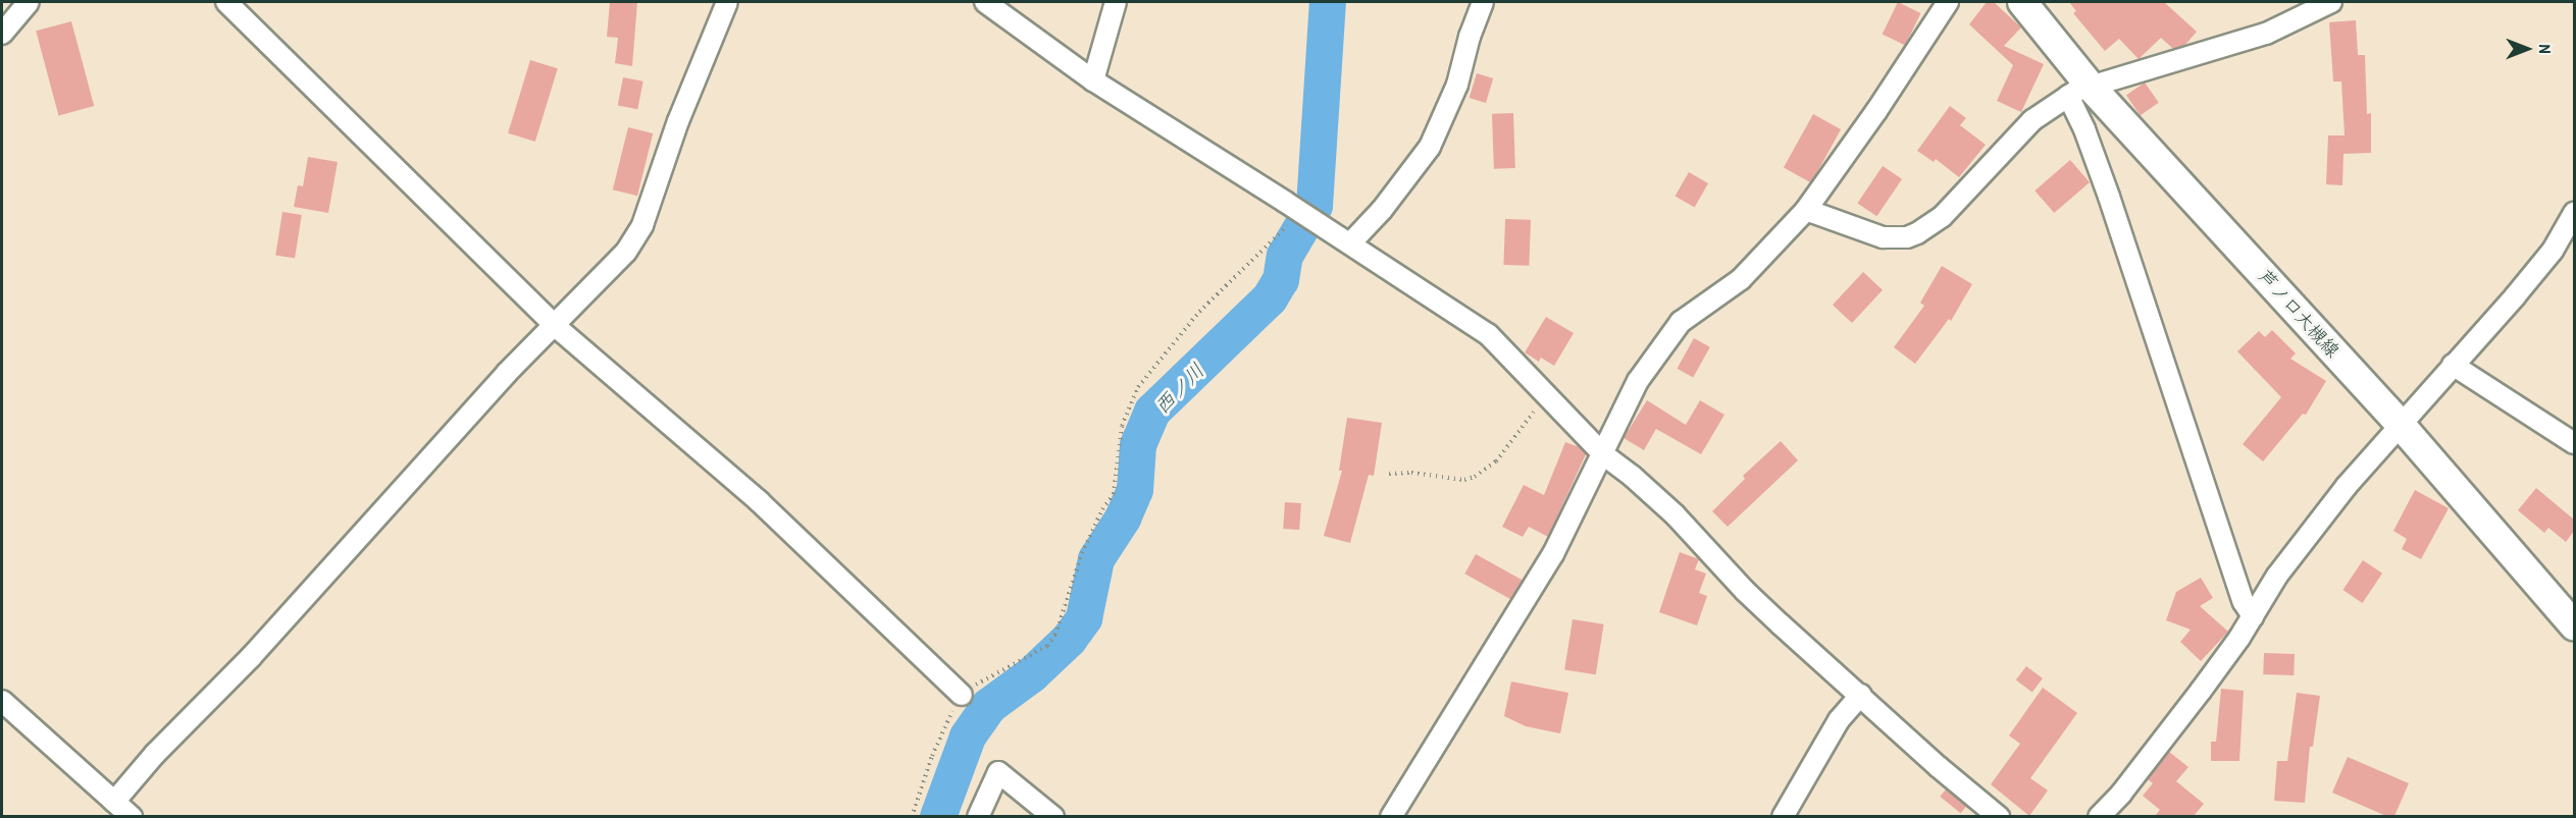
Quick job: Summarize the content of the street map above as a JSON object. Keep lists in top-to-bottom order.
{
  "streets": {
    "main road": ["芦ノ口大槻線"]
  },
  "water": ["西ノ川"],
  "north": "right"
}
